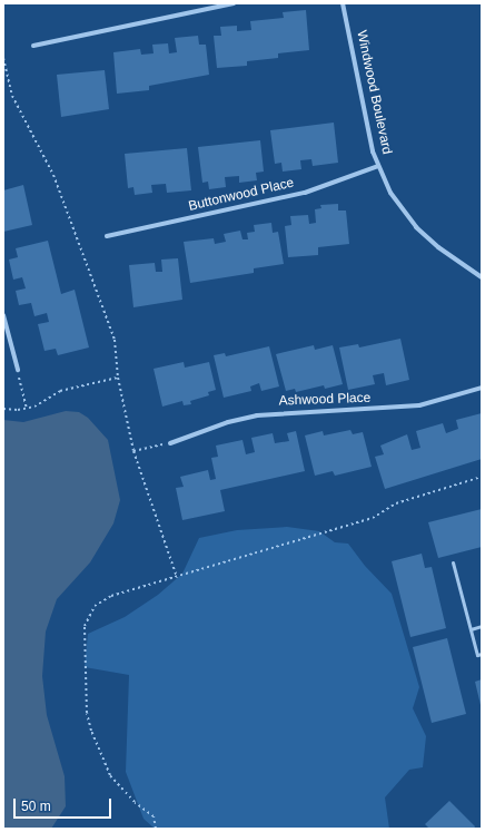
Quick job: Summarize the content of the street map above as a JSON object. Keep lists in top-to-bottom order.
{
  "streets": {
    "street": ["Windwood Boulevard", "Buttonwood Place", "Ashwood Place"]
  },
  "crossings": [
    ["Windwood Boulevard", "Buttonwood Place"]
  ],
  "scale_bar": "50 m"
}
